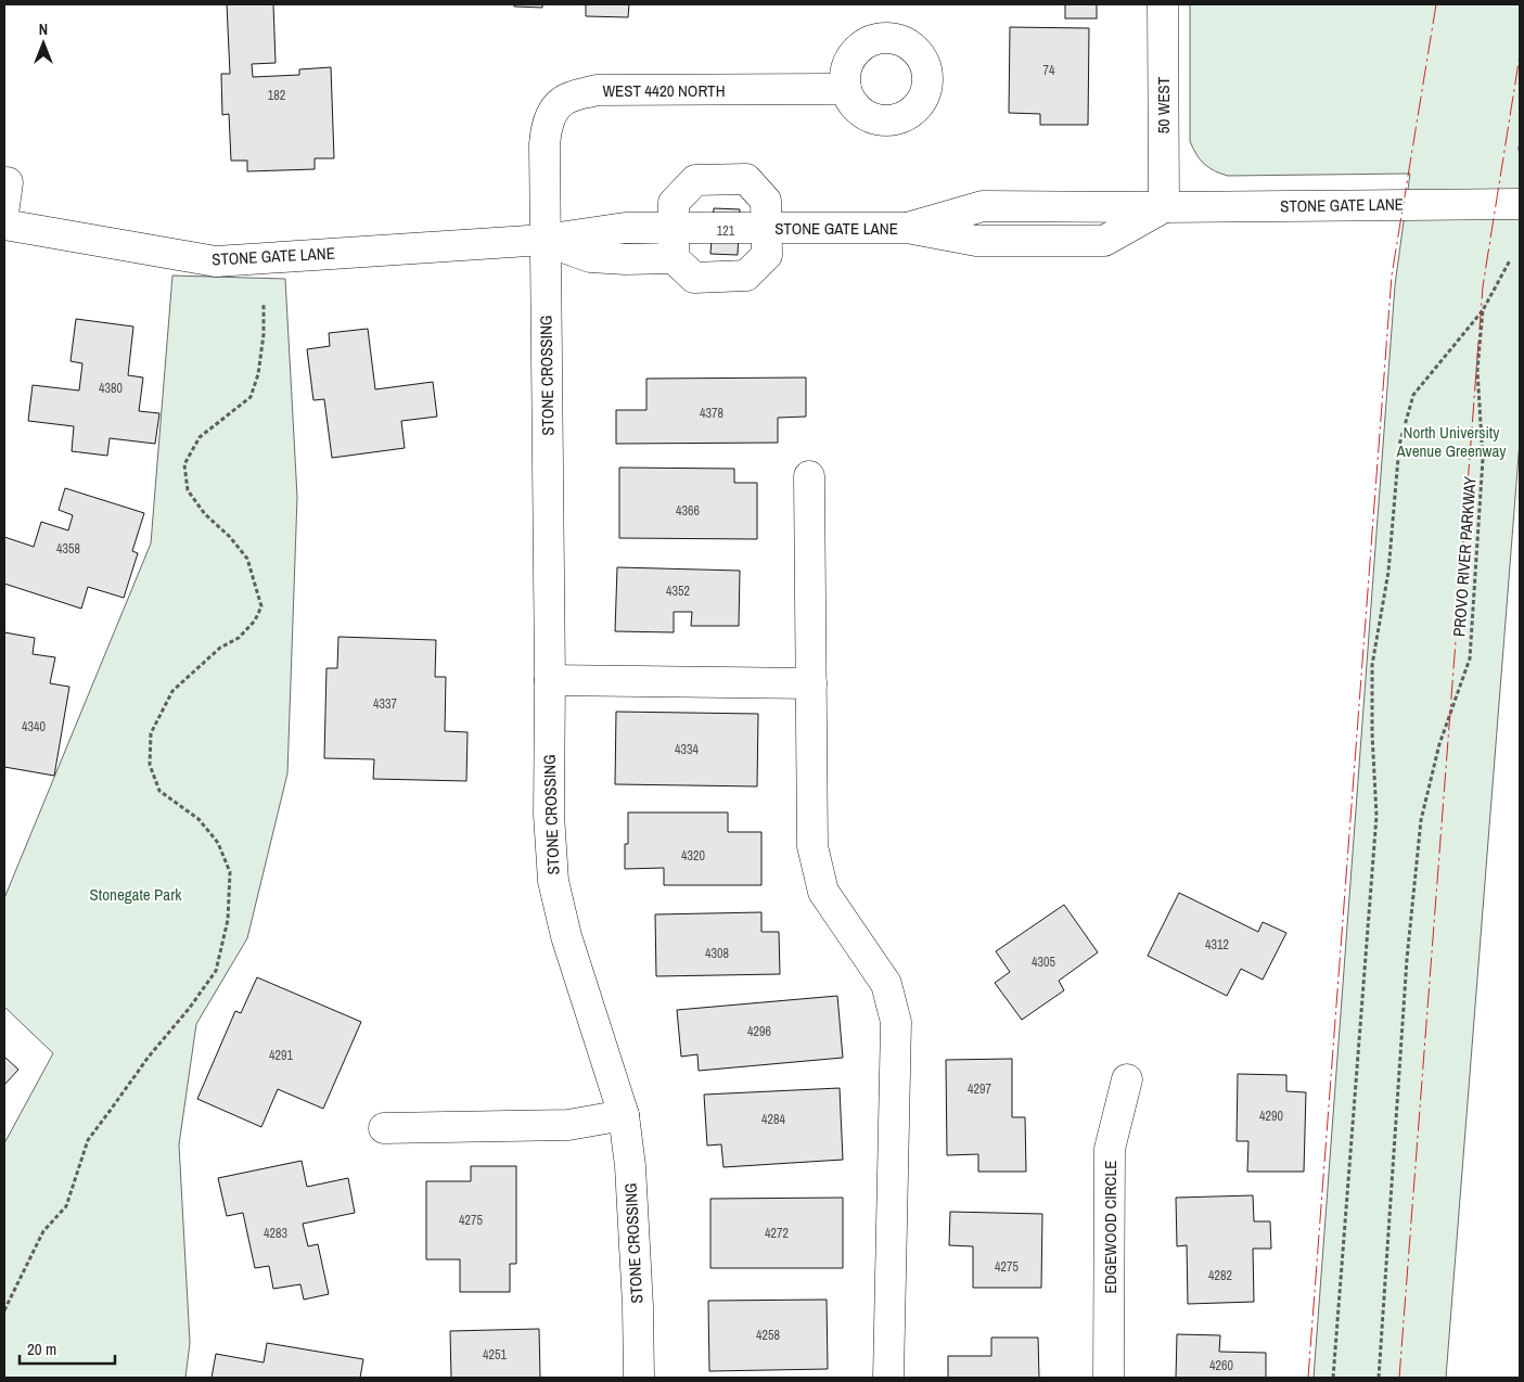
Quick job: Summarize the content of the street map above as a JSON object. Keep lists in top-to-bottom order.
{
  "streets": {
    "street": [
      "WEST 4420 NORTH",
      "50 WEST",
      "STONE GATE LANE",
      "STONE CROSSING",
      "EDGEWOOD CIRCLE"
    ],
    "path": ["PROVO RIVER PARKWAY"]
  },
  "crossings": [
    ["WEST 4420 NORTH", "STONE GATE LANE"],
    ["WEST 4420 NORTH", "STONE CROSSING"],
    ["50 WEST", "STONE GATE LANE"],
    ["STONE GATE LANE", "STONE CROSSING"]
  ],
  "parks": ["North University Avenue Greenway", "Stonegate Park"],
  "house_numbers": [
    "74",
    "182",
    "121",
    "4380",
    "4378",
    "4366",
    "4358",
    "4352",
    "4337",
    "4340",
    "4334",
    "4320",
    "4312",
    "4308",
    "4305",
    "4296",
    "4291",
    "4297",
    "4290",
    "4284",
    "4275",
    "4283",
    "4272",
    "4275",
    "4282",
    "4258",
    "4251",
    "4260"
  ],
  "scale_bar": "20 m",
  "north": "top"
}
